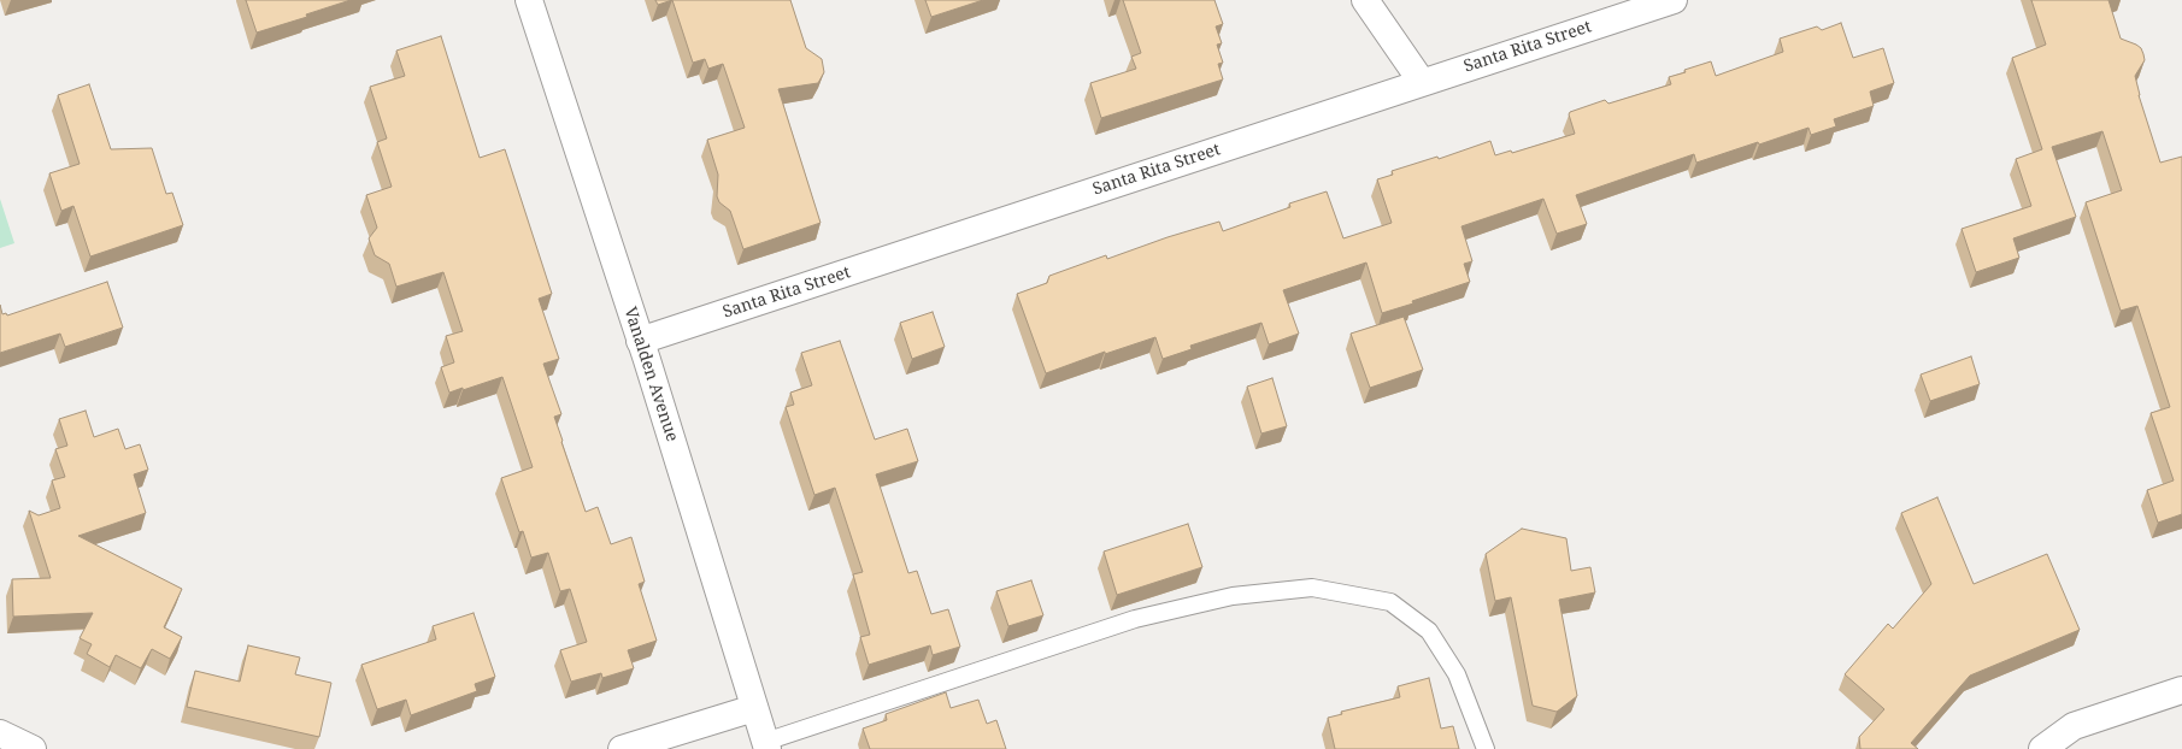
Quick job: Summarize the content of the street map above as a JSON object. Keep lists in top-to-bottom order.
{
  "streets": {
    "street": ["Santa Rita Street", "Vanalden Avenue"]
  },
  "crossings": [
    ["Santa Rita Street", "Vanalden Avenue"]
  ]
}
